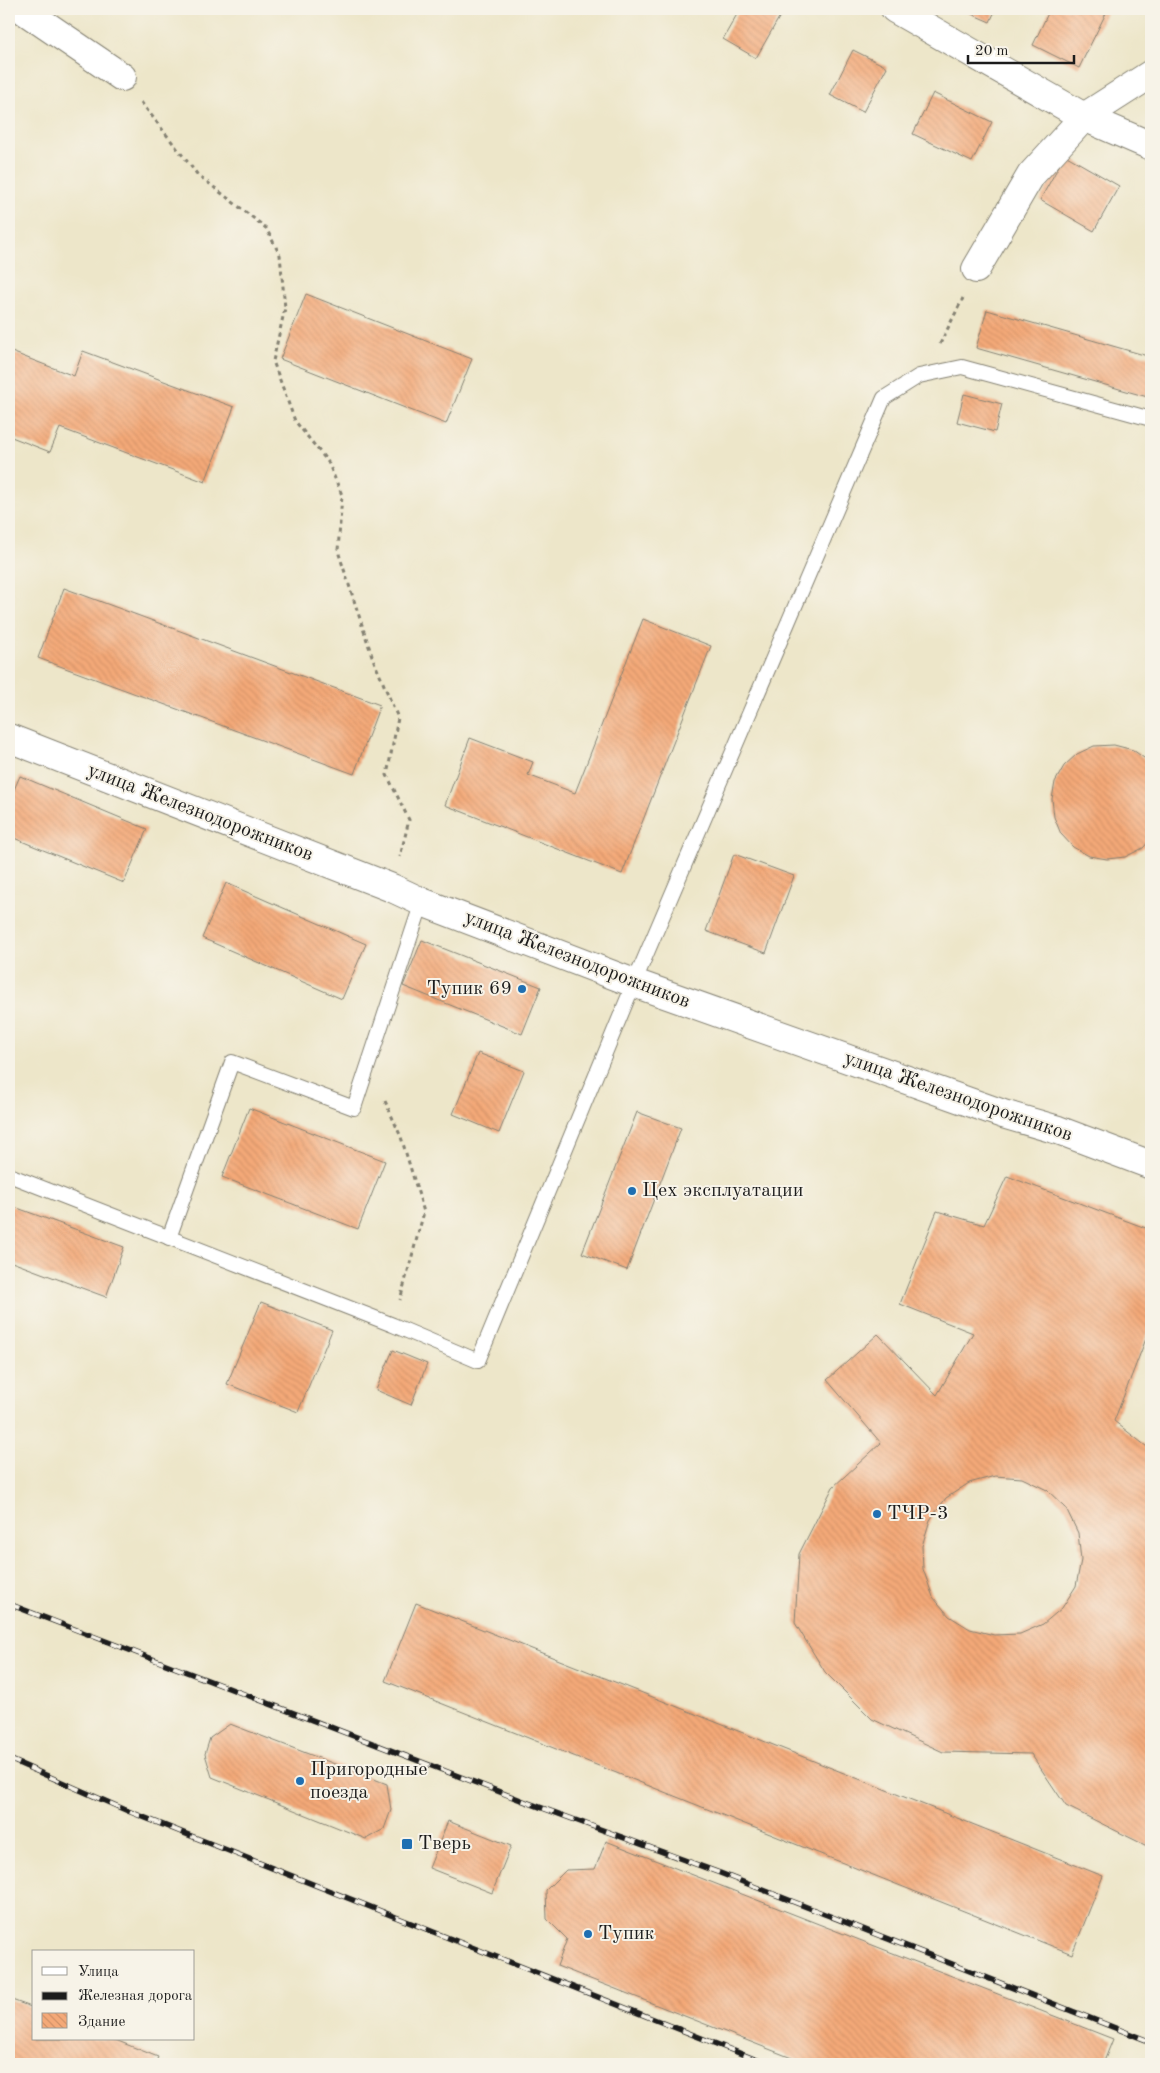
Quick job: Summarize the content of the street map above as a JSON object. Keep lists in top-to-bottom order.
{
  "streets": {
    "street": ["улица Железнодорожников"]
  },
  "places": {
    "other": [
      "Тупик 69",
      "Цех эксплуатации",
      "ТЧР-3",
      "Пригородные поезда",
      "Тупик"
    ],
    "transit": ["Тверь"]
  },
  "legend": ["Улица", "Железная дорога", "Здание"],
  "scale_bar": "20 m"
}
